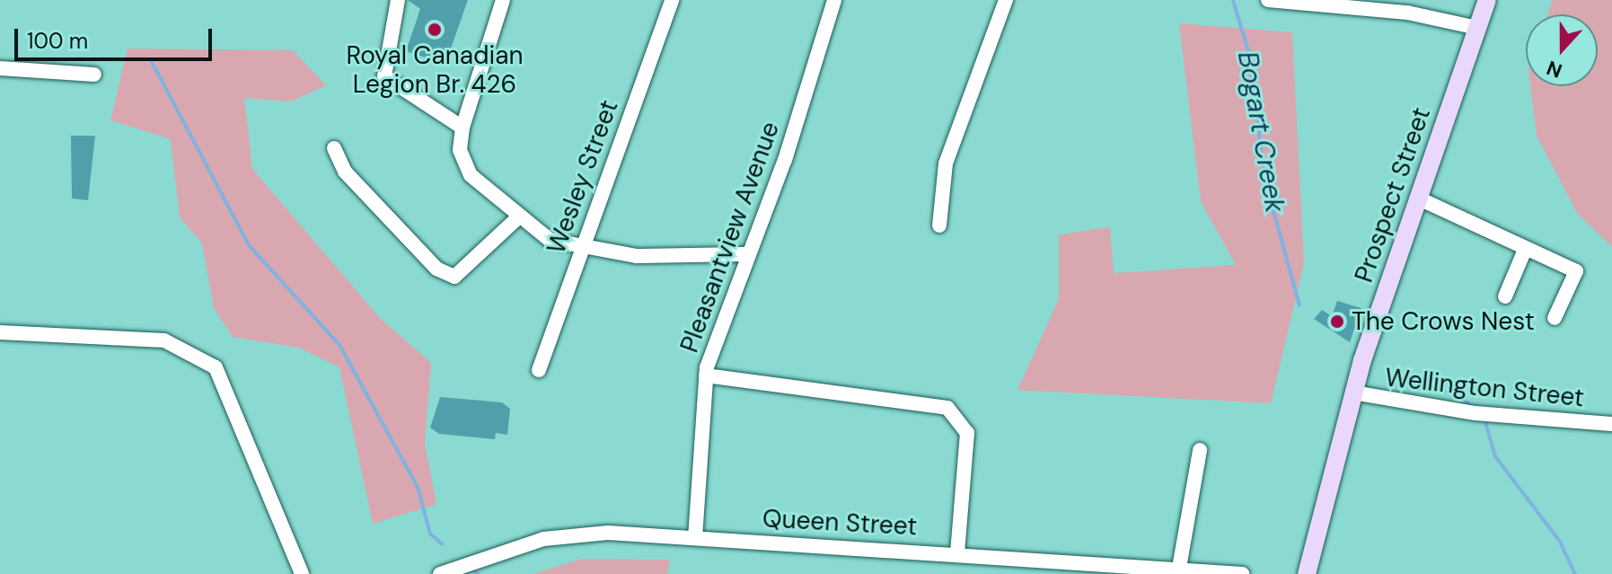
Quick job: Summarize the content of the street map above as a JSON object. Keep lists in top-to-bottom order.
{
  "streets": {
    "main road": ["Prospect Street"],
    "street": [
      "Wesley Street",
      "Pleasantview Avenue",
      "Wellington Street",
      "Queen Street"
    ]
  },
  "crossings": [
    ["Prospect Street", "Wellington Street"],
    ["Pleasantview Avenue", "Queen Street"]
  ],
  "water": ["Bogart Creek"],
  "places": ["Royal Canadian Legion Br. 426", "The Crows Nest"],
  "scale_bar": "100 m",
  "north": "bottom"
}
